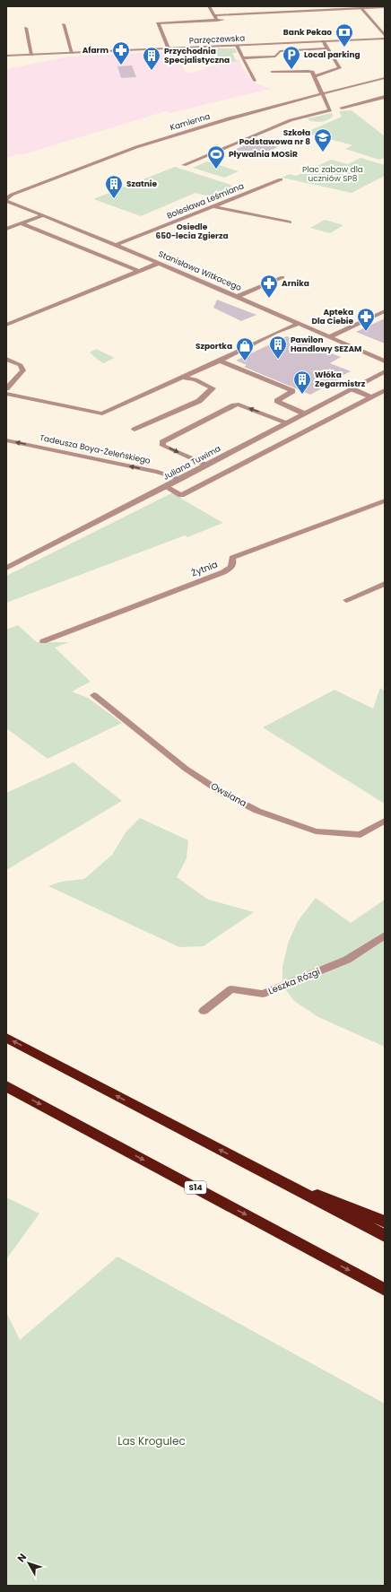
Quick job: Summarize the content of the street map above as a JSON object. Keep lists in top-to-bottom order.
{
  "streets": {
    "highway": ["S14"],
    "street": [
      "Parzęczewska",
      "Kamienna",
      "Bolesława Leśmiana",
      "Stanisława Witkacego",
      "Tadeusza Boya-Żeleńskiego",
      "Juliana Tuwima",
      "Żytnia",
      "Owsiana",
      "Leszka Rózgi"
    ]
  },
  "crossings": [
    ["Kamienna", "Stanisława Witkacego"],
    ["Bolesława Leśmiana", "Stanisława Witkacego"],
    ["Tadeusza Boya-Żeleńskiego", "Juliana Tuwima"]
  ],
  "districts": ["Osiedle 650-lecia Zgierza"],
  "parks": ["Plac zabaw dla uczniów SP8", "Las Krogulec"],
  "places": {
    "bank": ["Bank Pekao"],
    "pharmacy": ["Afarm", "Arnika", "Apteka Dla Ciebie"],
    "parking": ["Local parking"],
    "building": [
      "Przychodnia Specjalistyczna",
      "Szatnie",
      "Pawilon Handlowy SEZAM",
      "Włóka Zegarmistrz"
    ],
    "school or university": ["Szkoła Podstawowa nr 8"],
    "sports": ["Pływalnia MOSiR"],
    "shop": ["Szportka"]
  },
  "north": "top left"
}
